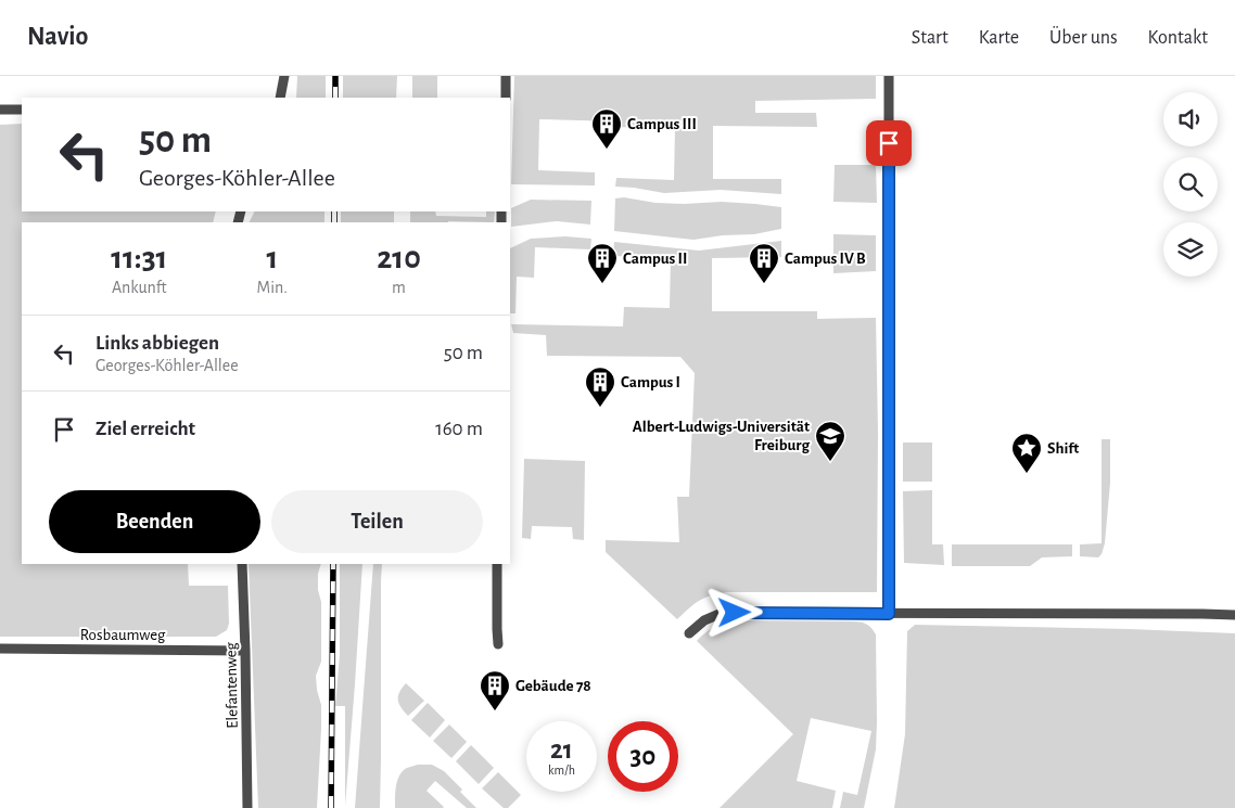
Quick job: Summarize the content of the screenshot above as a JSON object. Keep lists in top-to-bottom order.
{
  "streets": {
    "street": ["Rosbaumweg", "Elefantenweg"]
  },
  "crossings": [
    ["Rosbaumweg", "Elefantenweg"]
  ],
  "places": {
    "building": [
      "Campus III",
      "Campus II",
      "Campus IV B",
      "Campus I",
      "Gebäude 78"
    ],
    "school or university": ["Albert-Ludwigs-Universität Freiburg"],
    "place": ["Shift"]
  },
  "page": {
    "header": "Navio",
    "nav": [
      "Start",
      "Karte",
      "Über uns",
      "Kontakt"
    ],
    "turn": ["50 m", "Georges-Köhler-Allee"],
    "eta": [
      "11:31",
      "Ankunft",
      "1",
      "Min.",
      "210",
      "m"
    ],
    "list": [
      {
        "name": "Links abbiegen",
        "note": "Georges-Köhler-Allee",
        "value": "50 m"
      },
      {
        "name": "Ziel erreicht",
        "value": "160 m"
      }
    ],
    "buttons": ["Beenden", "Teilen"],
    "speed": "21 km/h",
    "limit": "30"
  }
}
